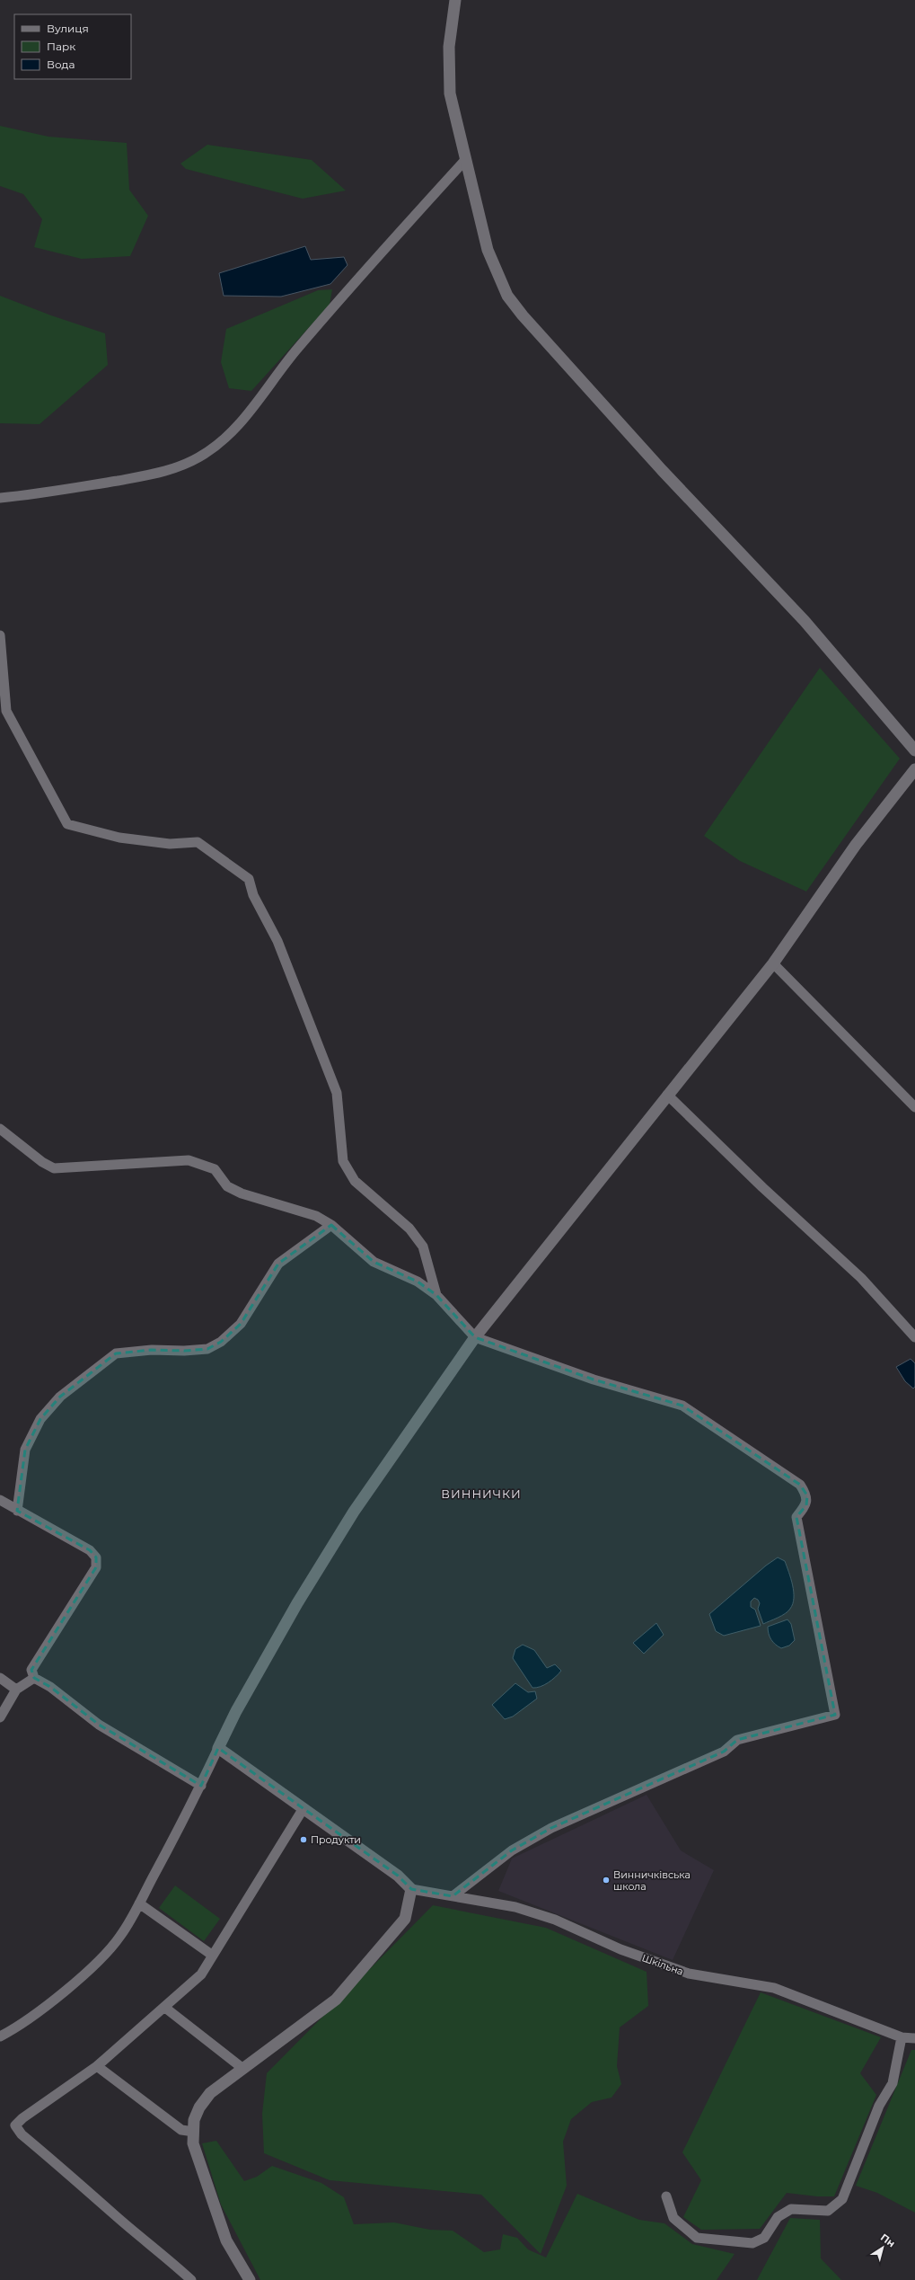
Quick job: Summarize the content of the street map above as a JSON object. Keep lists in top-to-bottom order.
{
  "streets": {
    "street": ["Шкільна"]
  },
  "districts": ["ВИННИЧКИ"],
  "places": ["Продукти", "Винничківська школа"],
  "legend": ["Вулиця", "Парк", "Вода"],
  "north": "top right"
}
